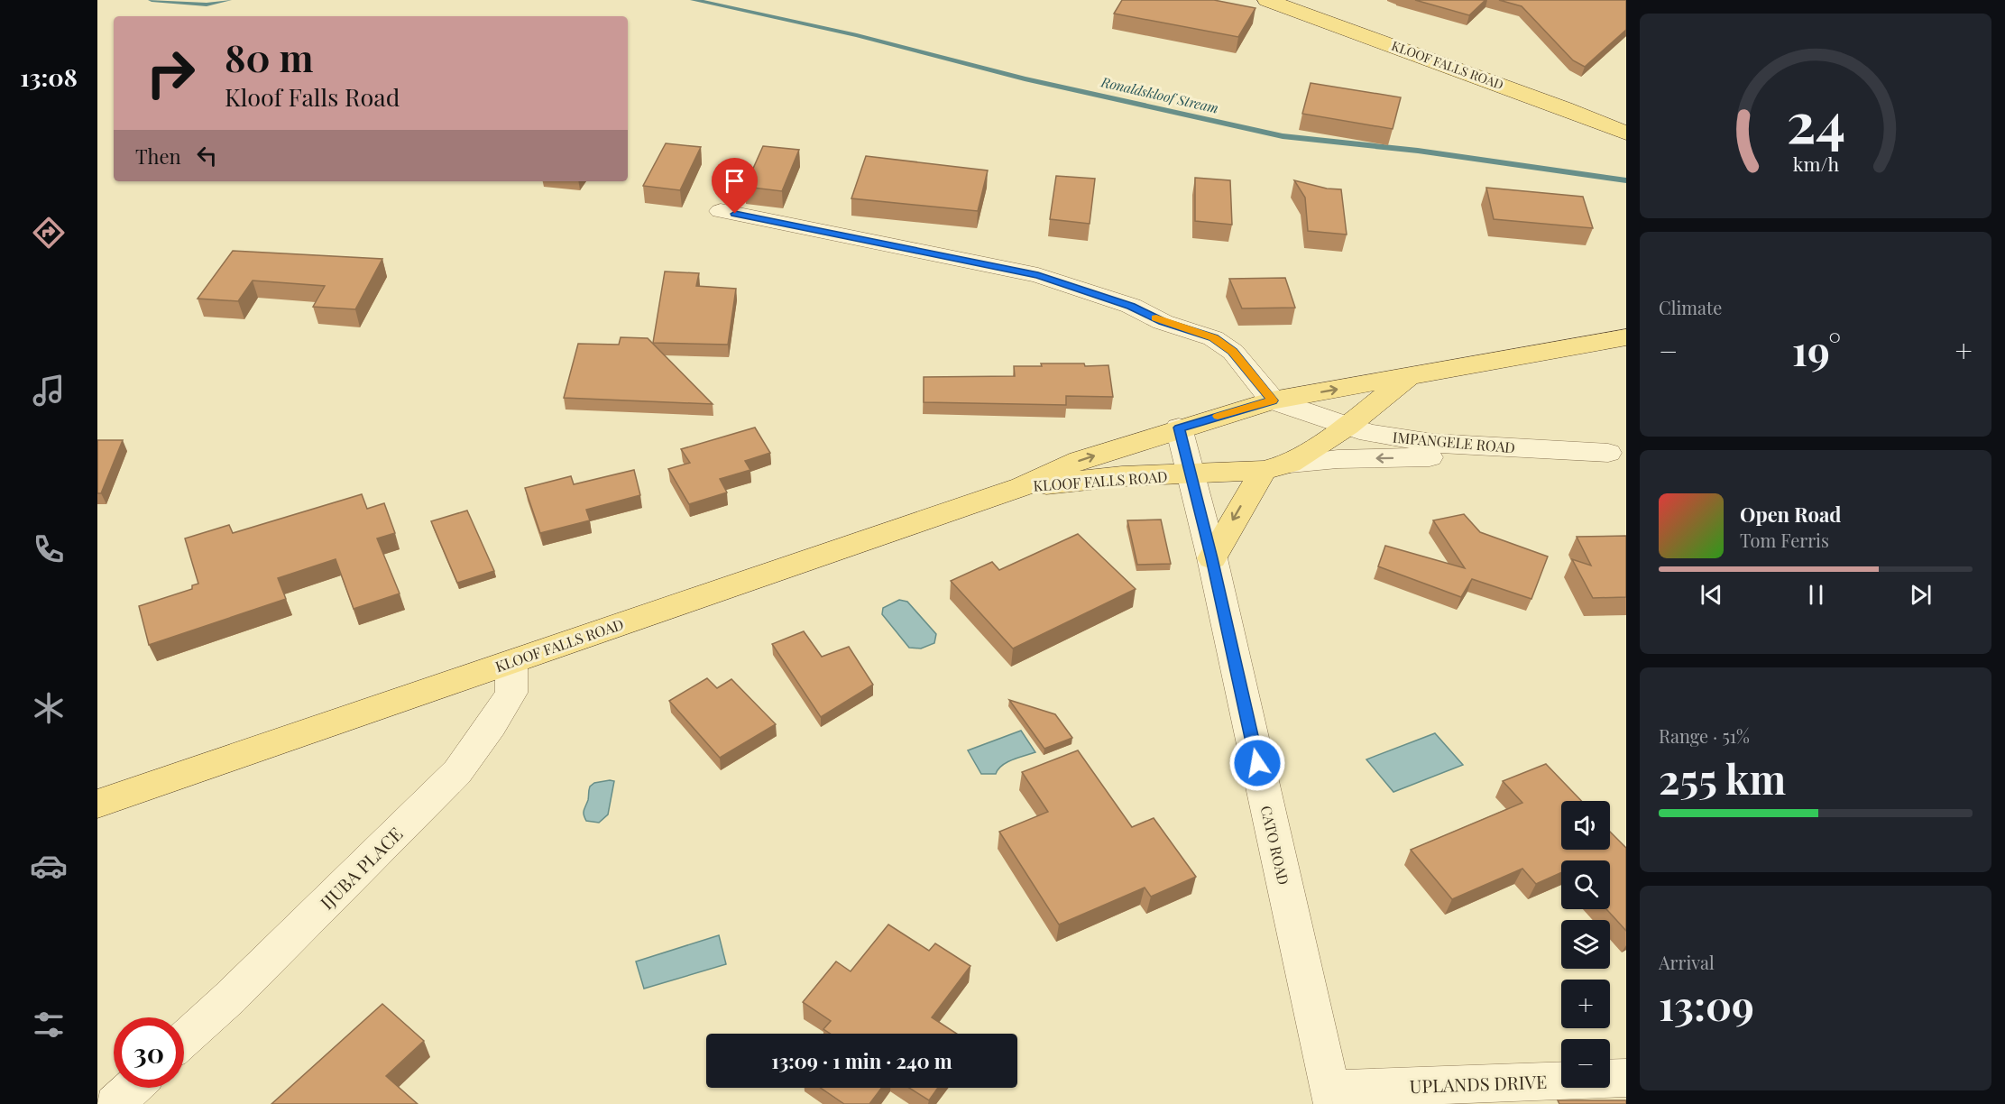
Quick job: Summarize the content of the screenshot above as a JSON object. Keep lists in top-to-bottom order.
{
  "streets": {
    "main road": ["KLOOF FALLS ROAD"],
    "street": [
      "IMPANGELE ROAD",
      "CATO ROAD",
      "IJUBA PLACE",
      "UPLANDS DRIVE"
    ]
  },
  "crossings": [
    ["KLOOF FALLS ROAD", "IMPANGELE ROAD"],
    ["KLOOF FALLS ROAD", "CATO ROAD"],
    ["KLOOF FALLS ROAD", "IJUBA PLACE"],
    ["CATO ROAD", "UPLANDS DRIVE"]
  ],
  "water": ["Ronaldskloof Stream"],
  "page": {
    "tabs": "13:08",
    "turn": ["80 m", "Kloof Falls Road"],
    "then": "Then",
    "tile": [
      "Climate",
      ["Range · 51%", "255 km"],
      ["Arrival", "13:09"]
    ],
    "heat": ["−", "19°", "+"],
    "song": ["Open Road", "Tom Ferris"],
    "map_buttons": ["+", "−"],
    "limit": "30",
    "trip": "13:09 · 1 min · 240 m",
    "gauge": ["24", "km/h"]
  }
}
